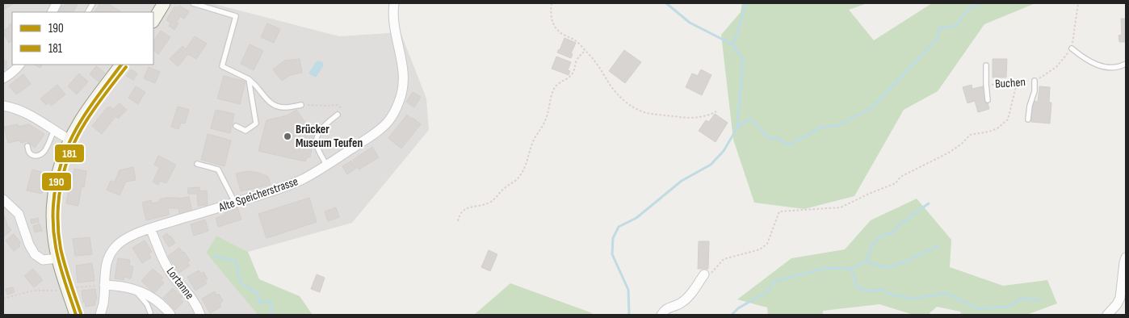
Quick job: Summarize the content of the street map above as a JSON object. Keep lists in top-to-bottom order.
{
  "streets": {
    "street": ["Alte Speicherstrasse", "Lortanne"],
    "lane": ["Buchen"]
  },
  "crossings": [
    ["Alte Speicherstrasse", "Lortanne"]
  ],
  "places": ["Brücker Museum Teufen"],
  "lines": ["transit line 190", "transit line 181"],
  "legend": ["190", "181"]
}
